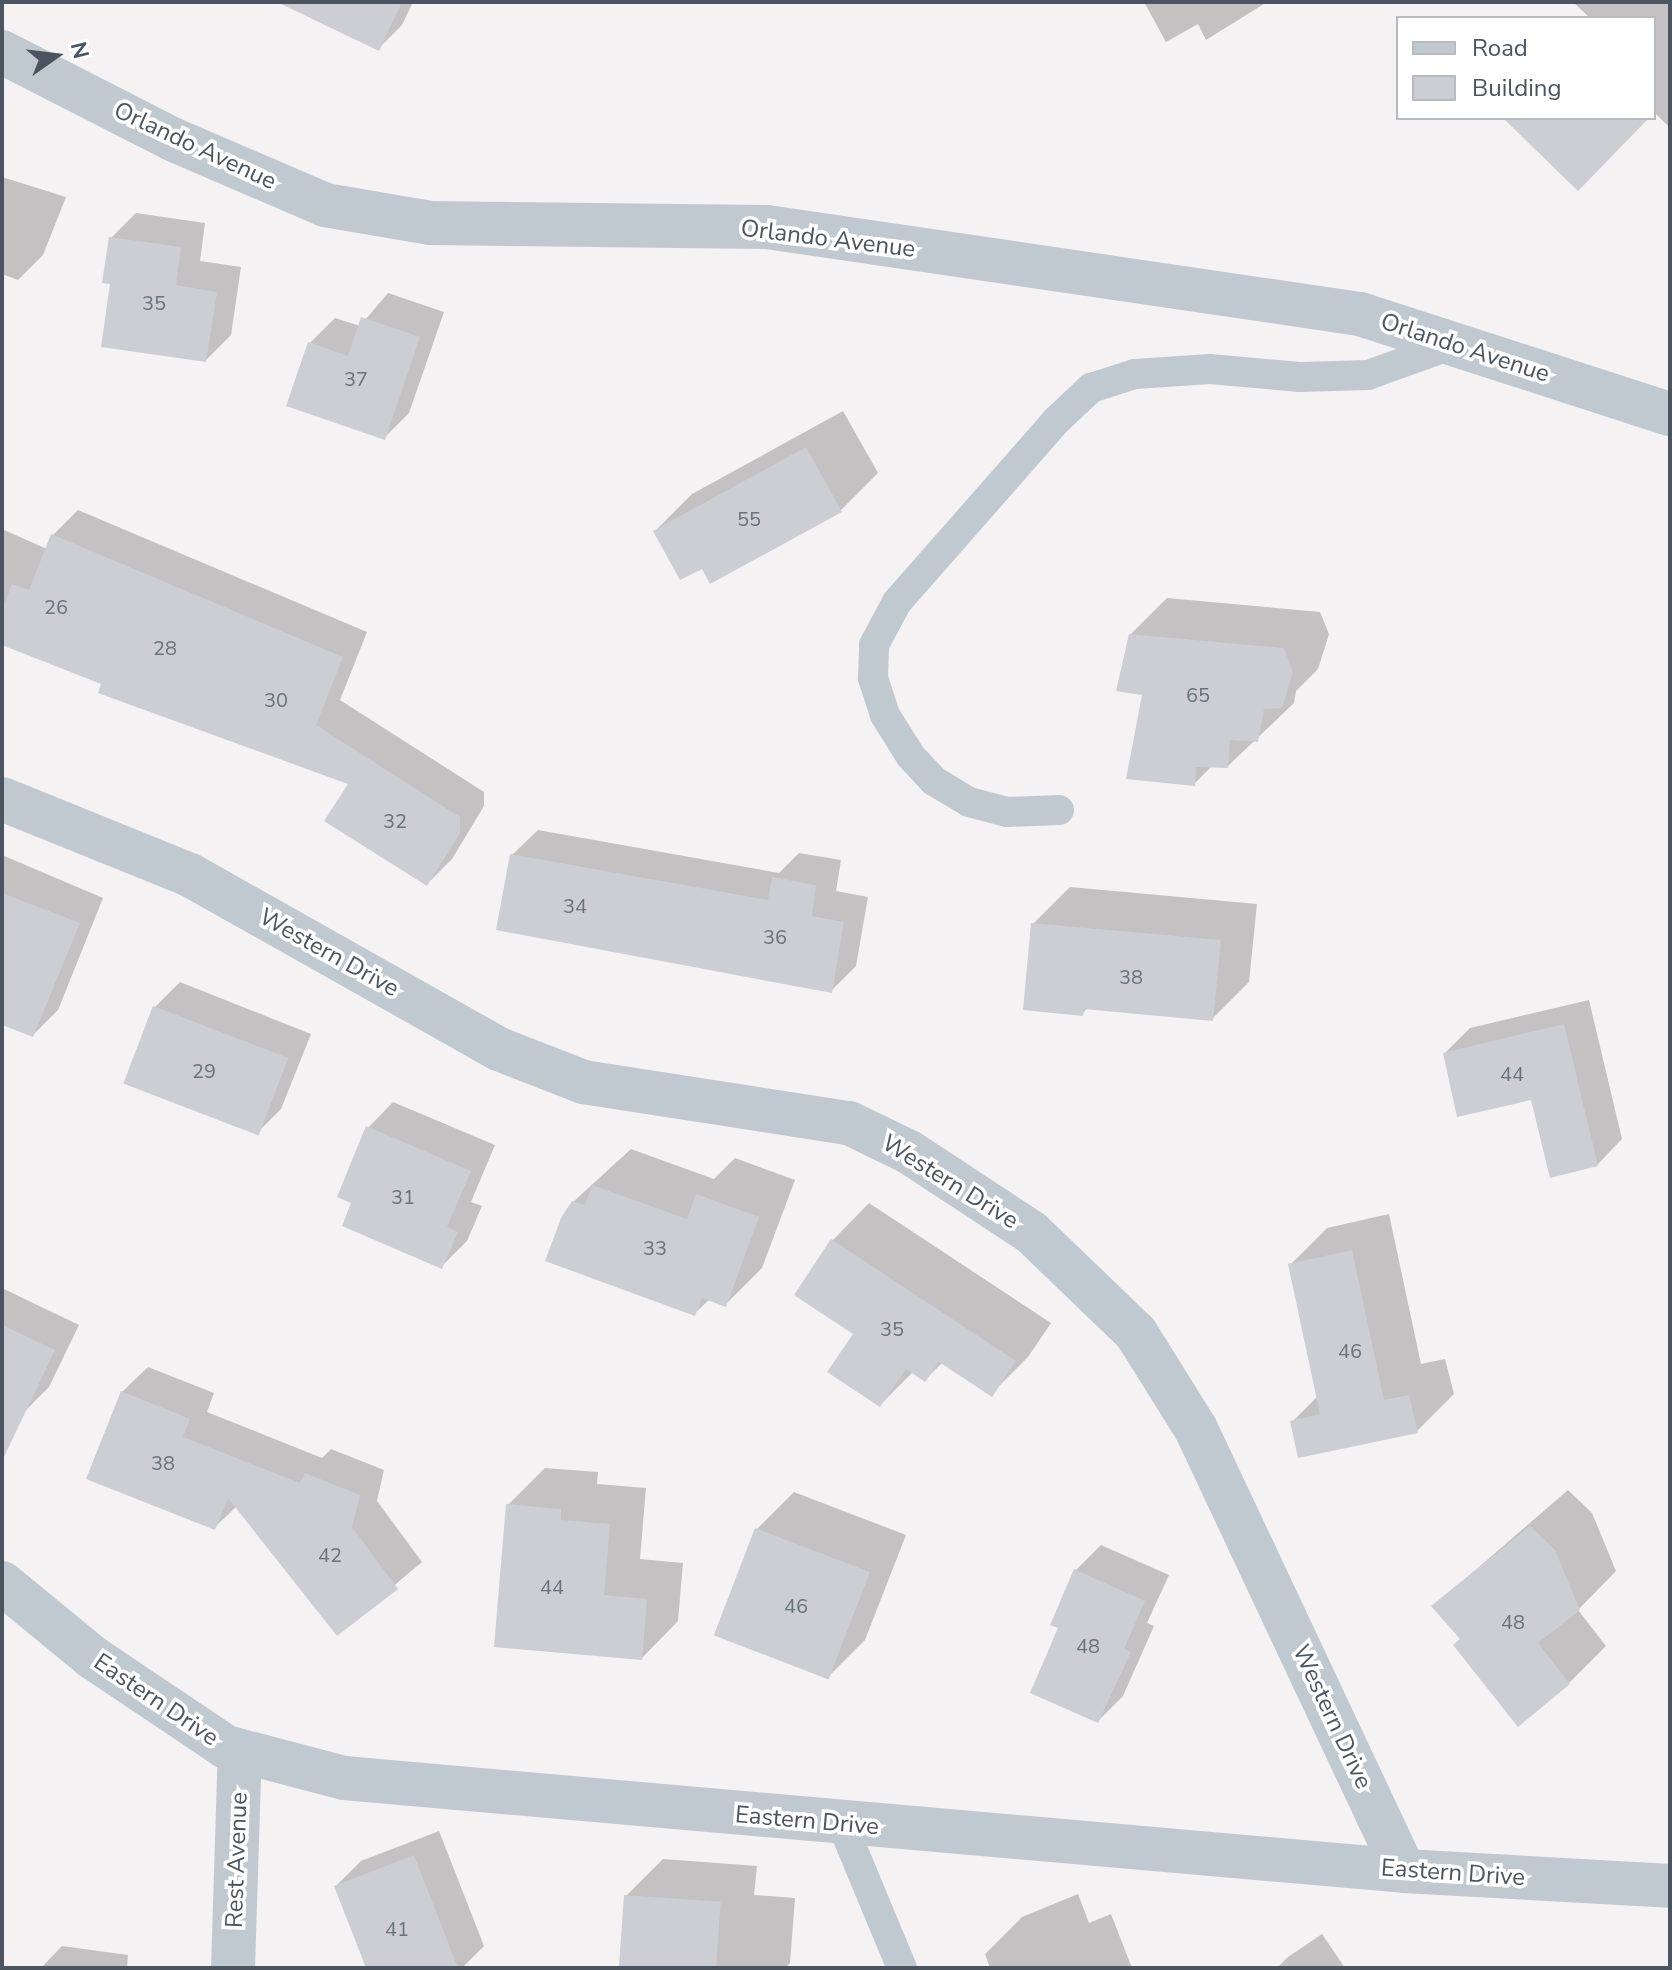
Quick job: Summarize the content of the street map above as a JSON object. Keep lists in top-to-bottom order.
{
  "streets": {
    "street": [
      "Orlando Avenue",
      "Western Drive",
      "Eastern Drive",
      "Rest Avenue"
    ]
  },
  "crossings": [
    ["Western Drive", "Eastern Drive"],
    ["Eastern Drive", "Rest Avenue"]
  ],
  "house_numbers": [
    "35",
    "37",
    "55",
    "26",
    "28",
    "65",
    "30",
    "32",
    "34",
    "36",
    "38",
    "29",
    "44",
    "31",
    "33",
    "35",
    "46",
    "38",
    "42",
    "44",
    "46",
    "48",
    "48",
    "41"
  ],
  "legend": ["Road", "Building"],
  "north": "right"
}
